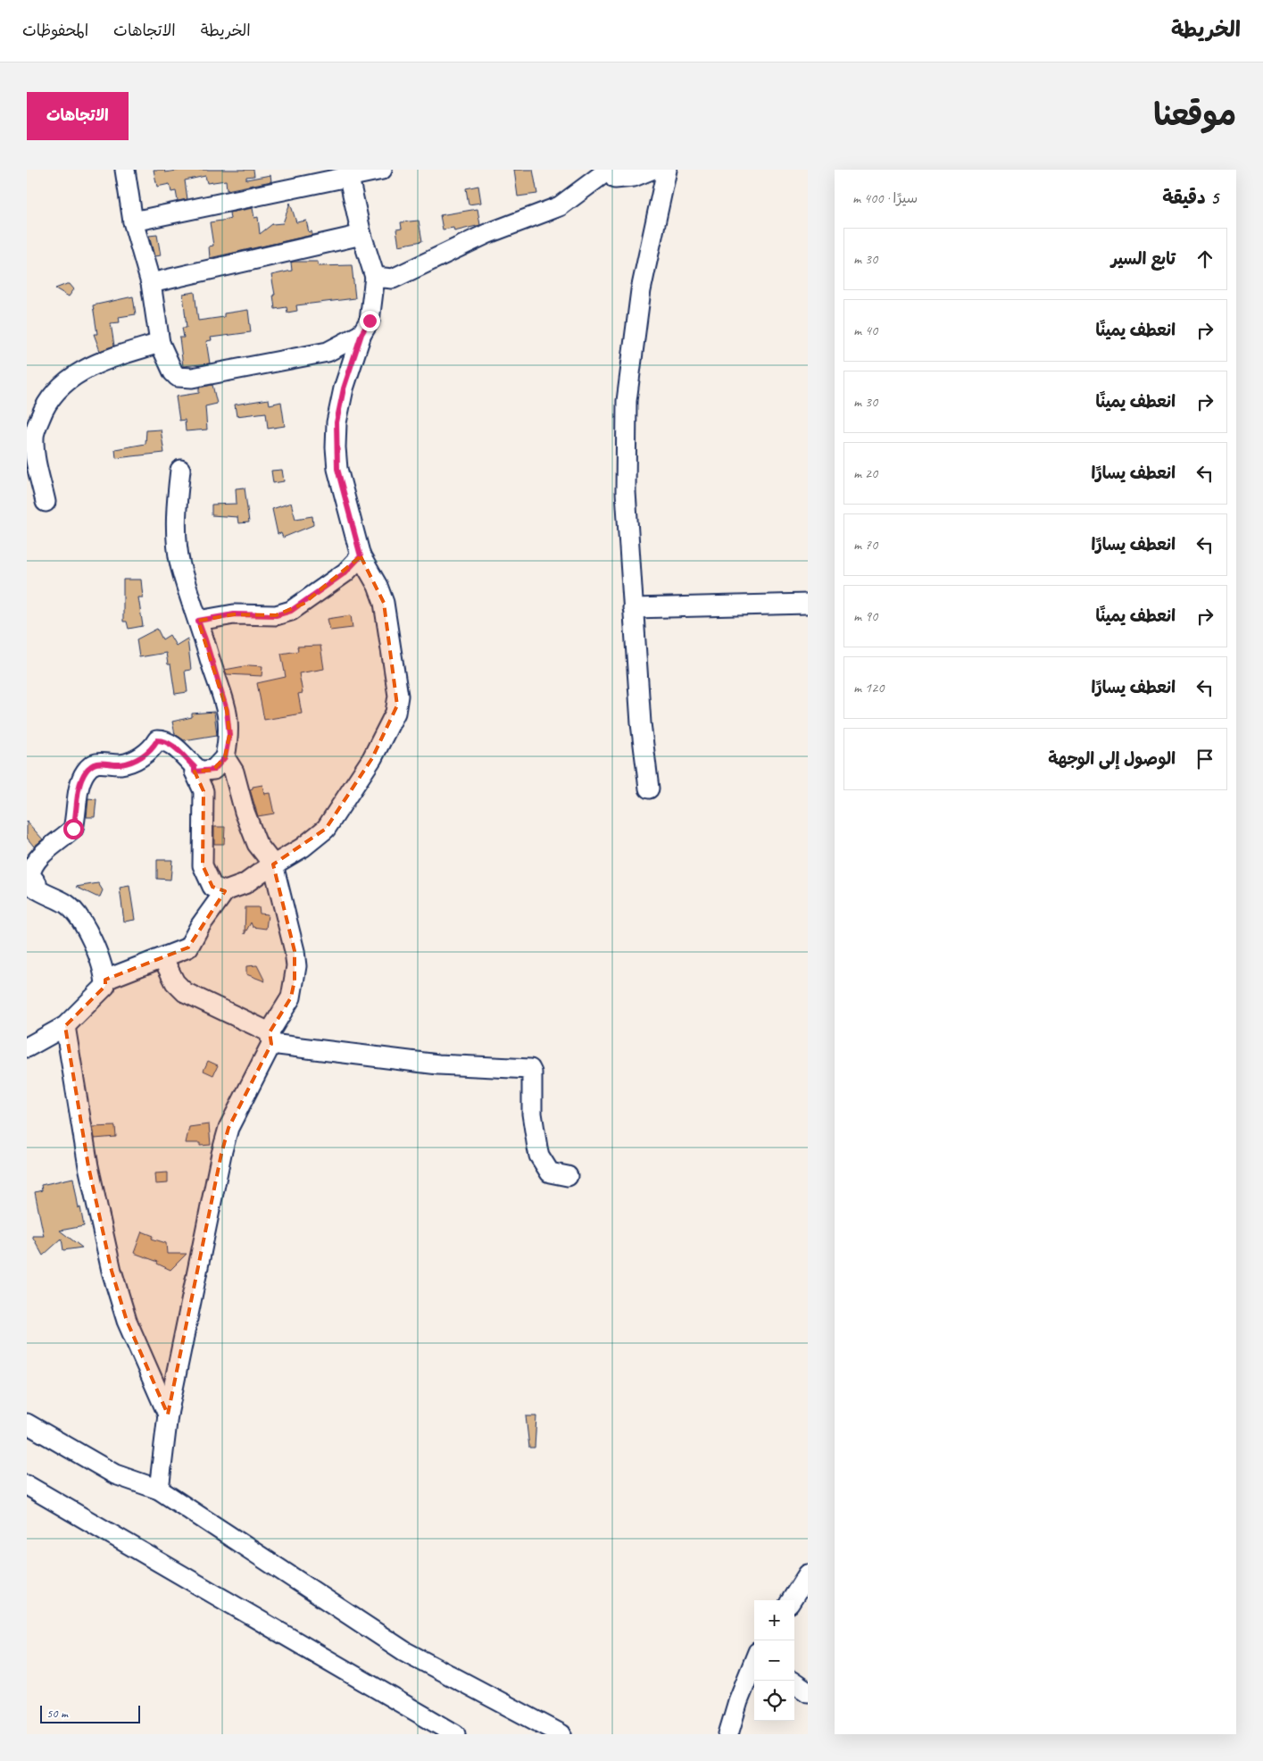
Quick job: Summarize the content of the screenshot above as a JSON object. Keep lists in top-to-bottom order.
{
  "scale_bar": "50 m",
  "page": {
    "header": "الخريطة",
    "nav": ["الخريطة", "الاتجاهات", "المحفوظات"],
    "title": "موقعنا",
    "buttons": "الاتجاهات",
    "heading": ["5 دقيقة", "سيرًا · 400 m"],
    "list": [
      ["تابع السير", "30 m"],
      ["انعطف يمينًا", "40 m"],
      ["انعطف يمينًا", "30 m"],
      ["انعطف يسارًا", "20 m"],
      ["انعطف يسارًا", "70 m"],
      ["انعطف يمينًا", "90 m"],
      ["انعطف يسارًا", "120 m"],
      "الوصول إلى الوجهة"
    ],
    "map_buttons": ["+", "−"],
    "scale": "50 m"
  }
}
